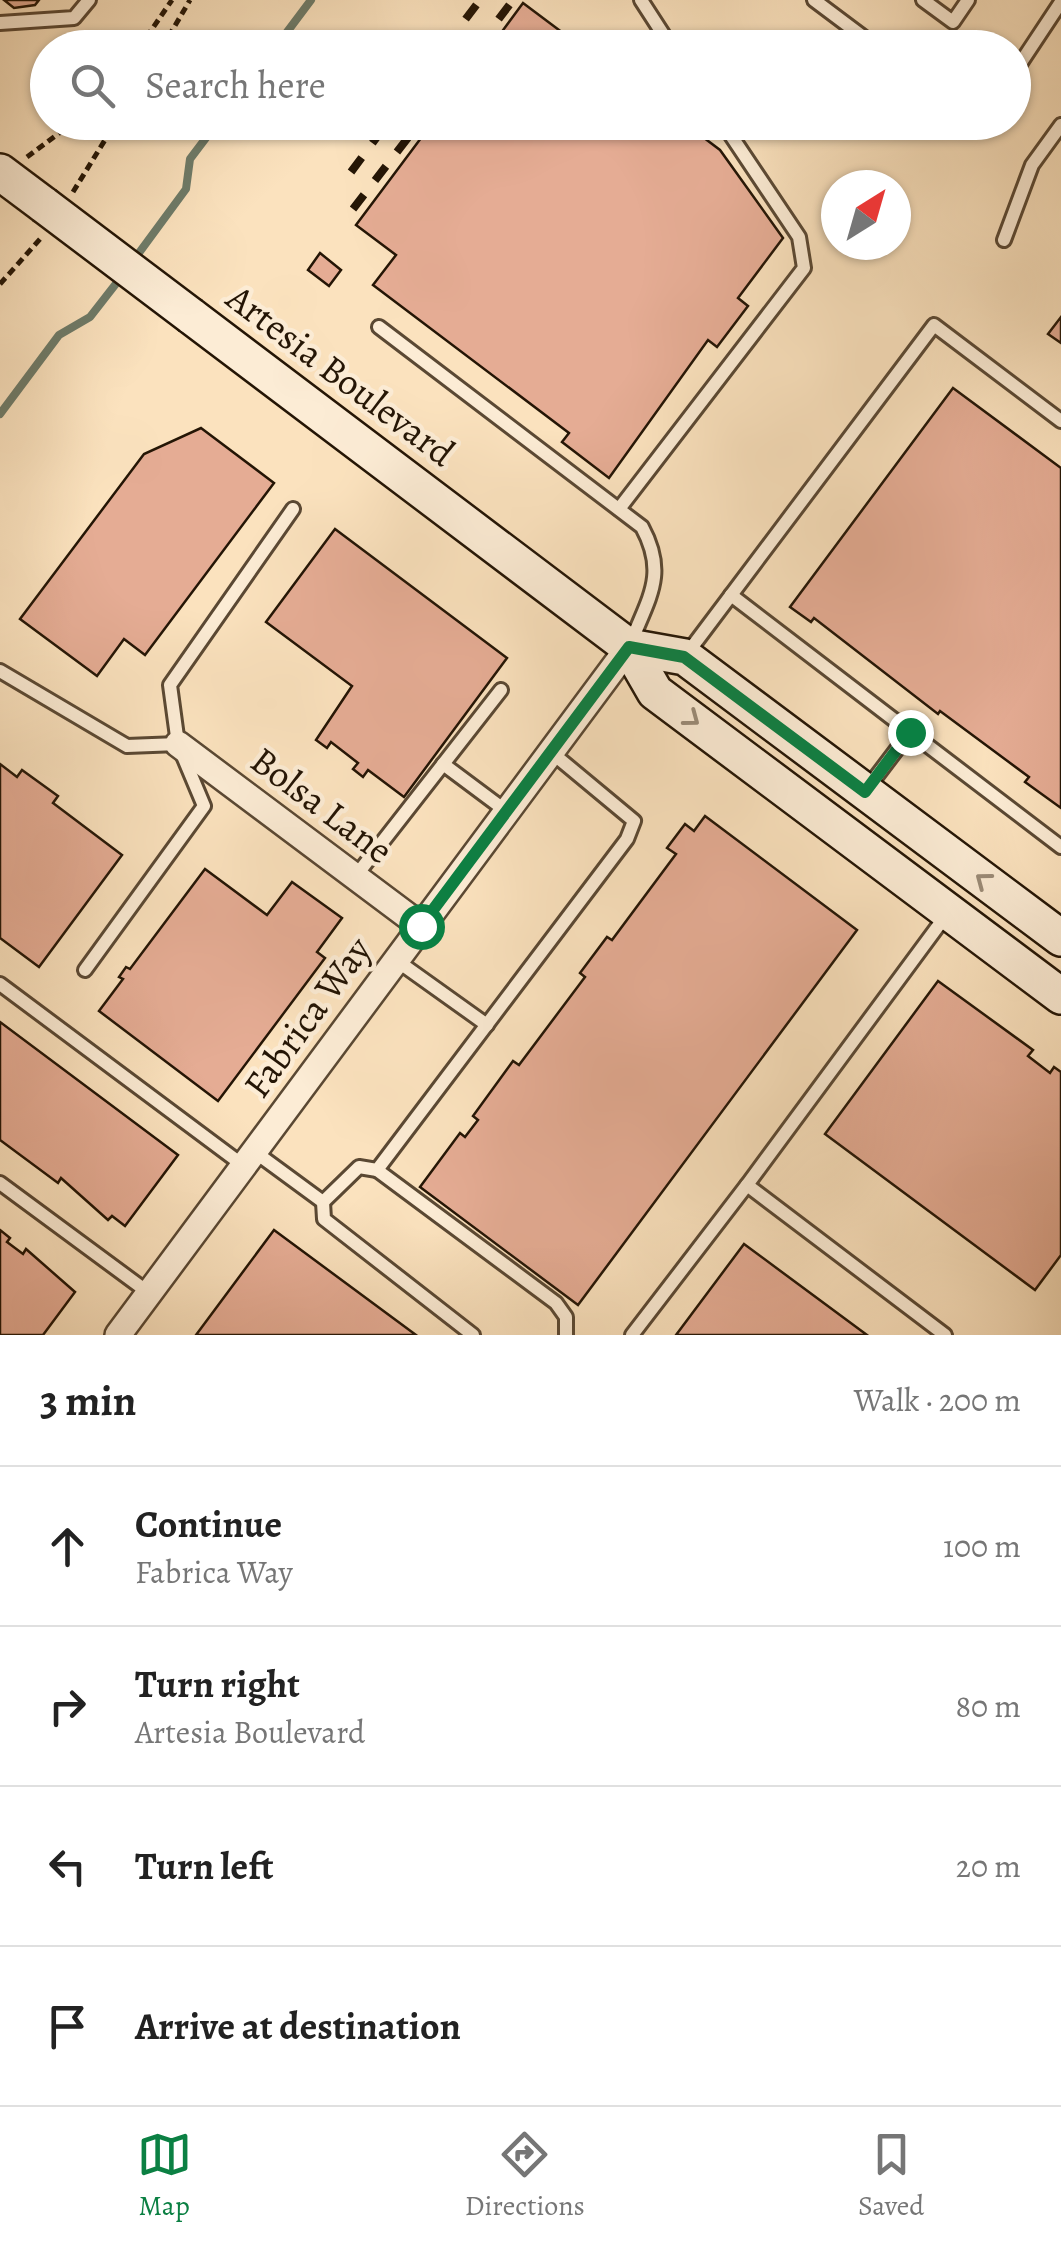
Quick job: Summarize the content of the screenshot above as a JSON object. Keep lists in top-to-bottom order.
{
  "streets": {
    "main road": ["Artesia Boulevard"],
    "street": ["Bolsa Lane", "Fabrica Way"]
  },
  "crossings": [
    ["Artesia Boulevard", "Fabrica Way"],
    ["Bolsa Lane", "Fabrica Way"]
  ],
  "north": "top right",
  "page": {
    "search": "Search here",
    "heading": ["3 min", "Walk · 200 m"],
    "list": [
      ["Continue", "Fabrica Way", "100 m"],
      ["Turn right", "Artesia Boulevard", "80 m"],
      ["Turn left", "20 m"],
      "Arrive at destination"
    ],
    "nav": ["Map", "Directions", "Saved"]
  }
}
